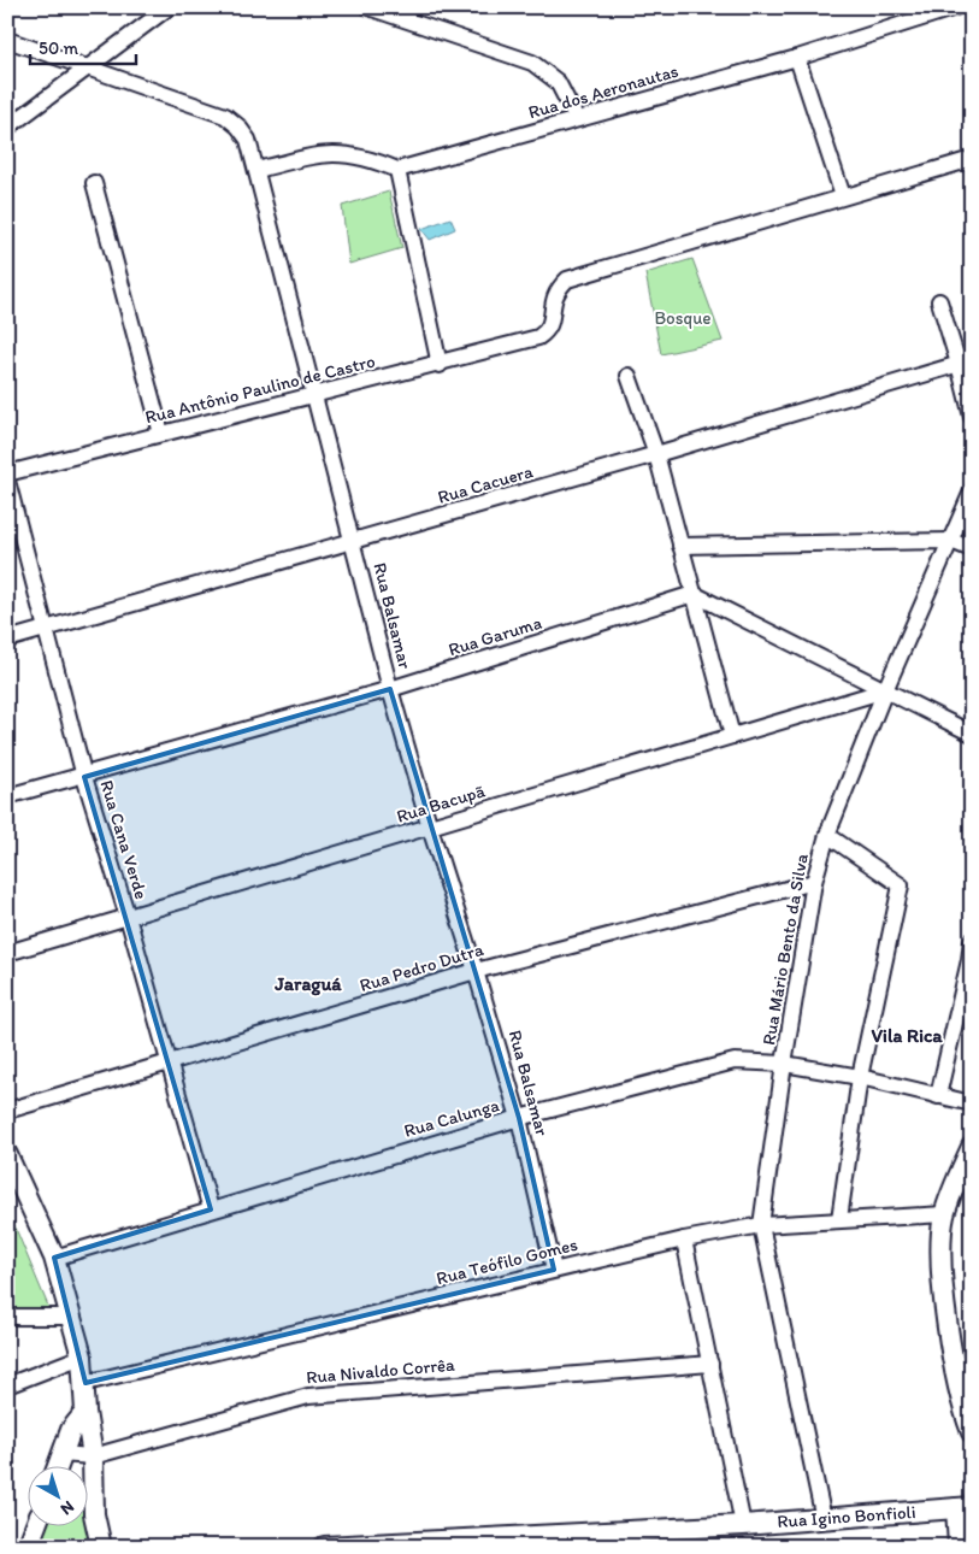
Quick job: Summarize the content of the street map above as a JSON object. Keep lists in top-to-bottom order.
{
  "streets": {
    "street": [
      "Rua dos Aeronautas",
      "Rua Antônio Paulino de Castro",
      "Rua Cacuera",
      "Rua Balsamar",
      "Rua Garuma",
      "Rua Bacupã",
      "Rua Cana Verde",
      "Rua Mário Bento da Silva",
      "Rua Pedro Dutra",
      "Rua Calunga",
      "Rua Teófilo Gomes",
      "Rua Nivaldo Corrêa",
      "Rua Igino Bonfioli"
    ]
  },
  "crossings": [
    ["Rua Antônio Paulino de Castro", "Rua Balsamar"],
    ["Rua Cacuera", "Rua Balsamar"],
    ["Rua Cacuera", "Rua Cana Verde"],
    ["Rua Balsamar", "Rua Garuma"],
    ["Rua Balsamar", "Rua Bacupã"],
    ["Rua Balsamar", "Rua Pedro Dutra"],
    ["Rua Balsamar", "Rua Calunga"],
    ["Rua Balsamar", "Rua Teófilo Gomes"],
    ["Rua Garuma", "Rua Cana Verde"],
    ["Rua Bacupã", "Rua Cana Verde"],
    ["Rua Bacupã", "Rua Mário Bento da Silva"],
    ["Rua Cana Verde", "Rua Pedro Dutra"],
    ["Rua Cana Verde", "Rua Calunga"],
    ["Rua Mário Bento da Silva", "Rua Pedro Dutra"],
    ["Rua Mário Bento da Silva", "Rua Calunga"],
    ["Rua Mário Bento da Silva", "Rua Teófilo Gomes"]
  ],
  "districts": ["Jaraguá", "Vila Rica"],
  "parks": ["Bosque"],
  "scale_bar": "50 m",
  "north": "bottom right"
}
